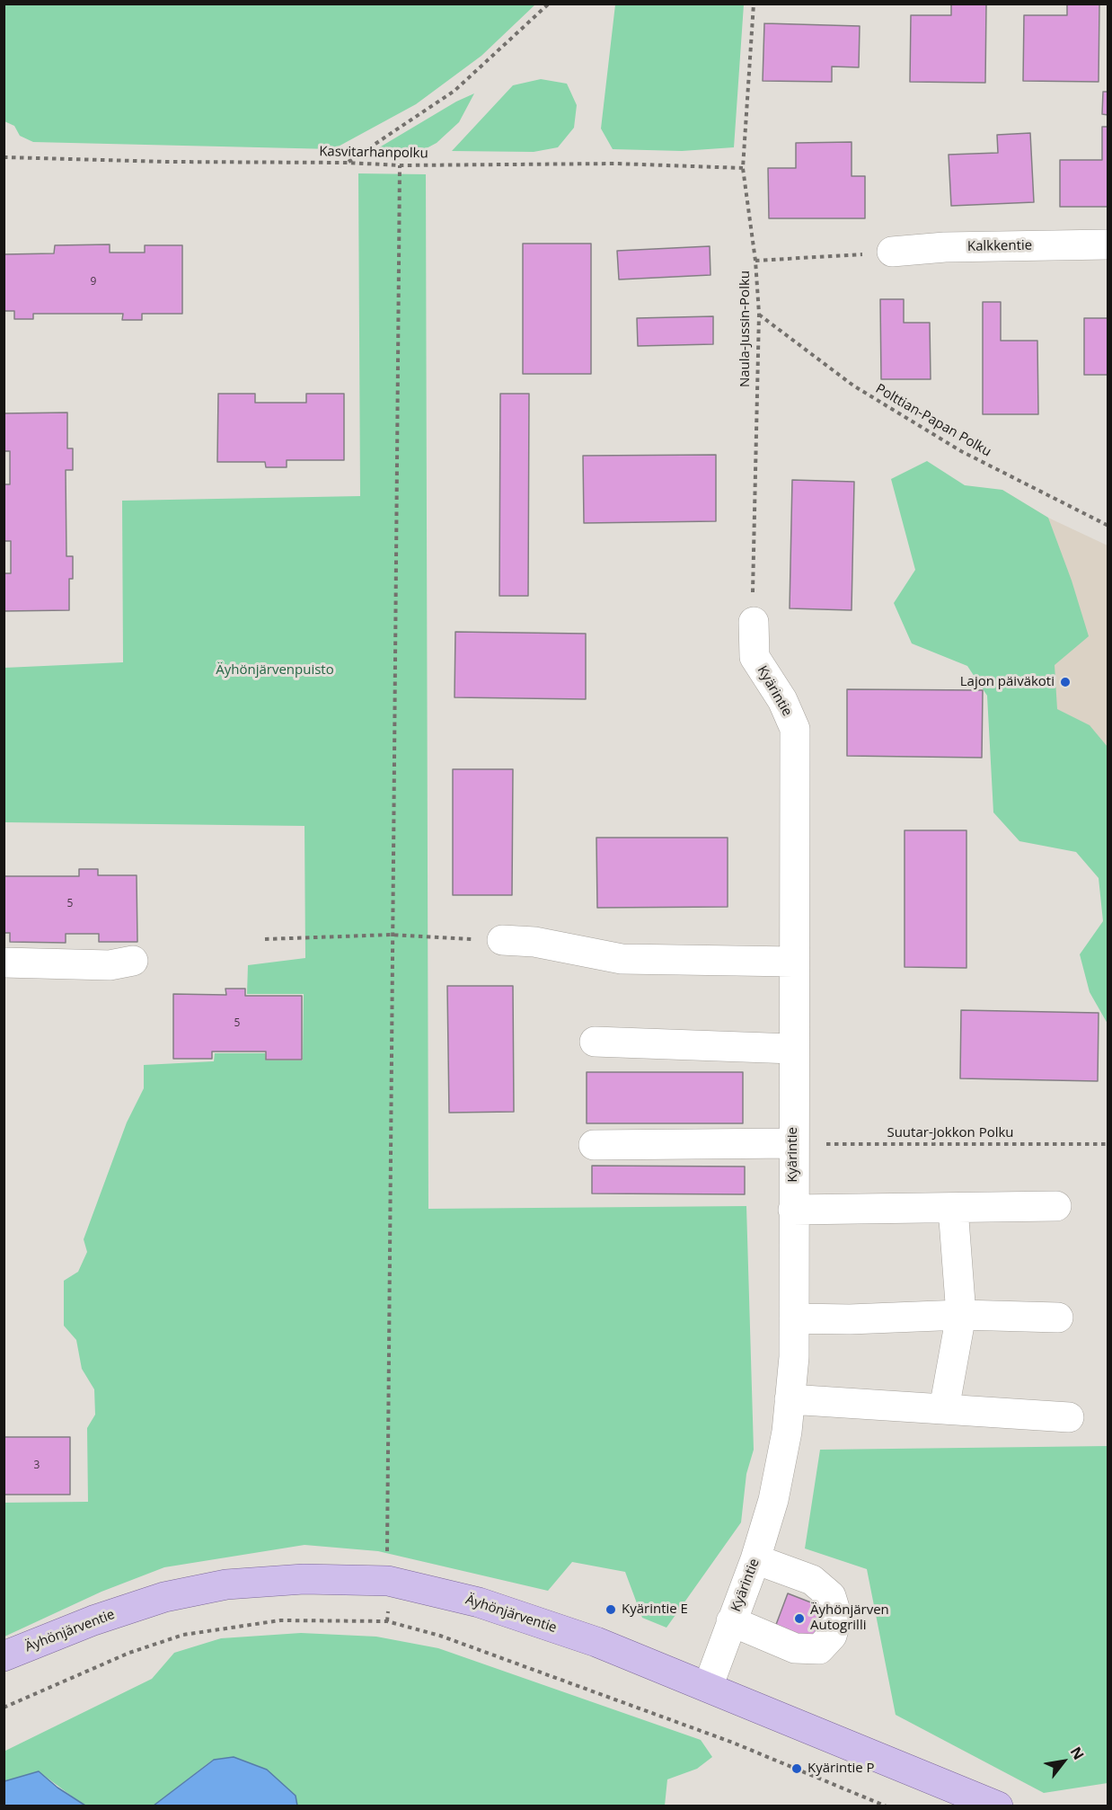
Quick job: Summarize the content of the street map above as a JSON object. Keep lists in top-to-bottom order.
{
  "streets": {
    "main road": ["Äyhönjärventie"],
    "street": ["Kalkkentie", "Kyärintie"],
    "path": [
      "Kasvitarhanpolku",
      "Naula-Jussin-Polku",
      "Polttian-Papan Polku",
      "Suutar-Jokkon Polku"
    ]
  },
  "crossings": [
    ["Kasvitarhanpolku", "Naula-Jussin-Polku"],
    ["Naula-Jussin-Polku", "Polttian-Papan Polku"],
    ["Naula-Jussin-Polku", "Kyärintie"],
    ["Kyärintie", "Suutar-Jokkon Polku"],
    ["Kyärintie", "Äyhönjärventie"]
  ],
  "parks": ["Äyhönjärvenpuisto"],
  "places": [
    "Lajon päiväkoti",
    "Kyärintie E",
    "Äyhönjärven Autogrilli",
    "Kyärintie P"
  ],
  "house_numbers": [
    "9",
    "5",
    "5",
    "3"
  ],
  "north": "top right"
}
